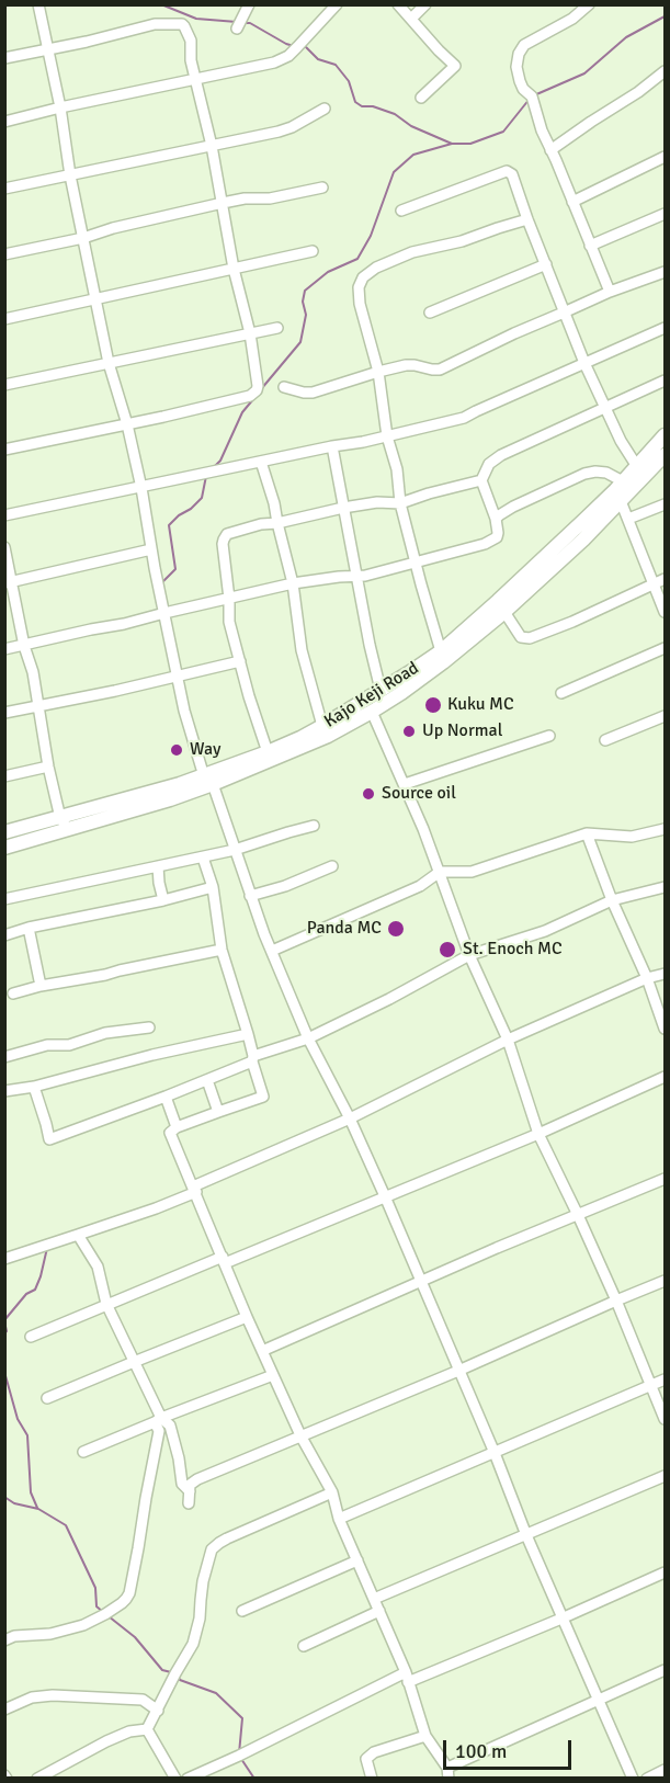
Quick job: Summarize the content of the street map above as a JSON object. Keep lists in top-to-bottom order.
{
  "streets": {
    "main road": ["Kajo Keji Road"]
  },
  "places": [
    "Kuku MC",
    "Up Normal",
    "Way",
    "Source oil",
    "Panda MC",
    "St. Enoch MC"
  ],
  "scale_bar": "100 m"
}
